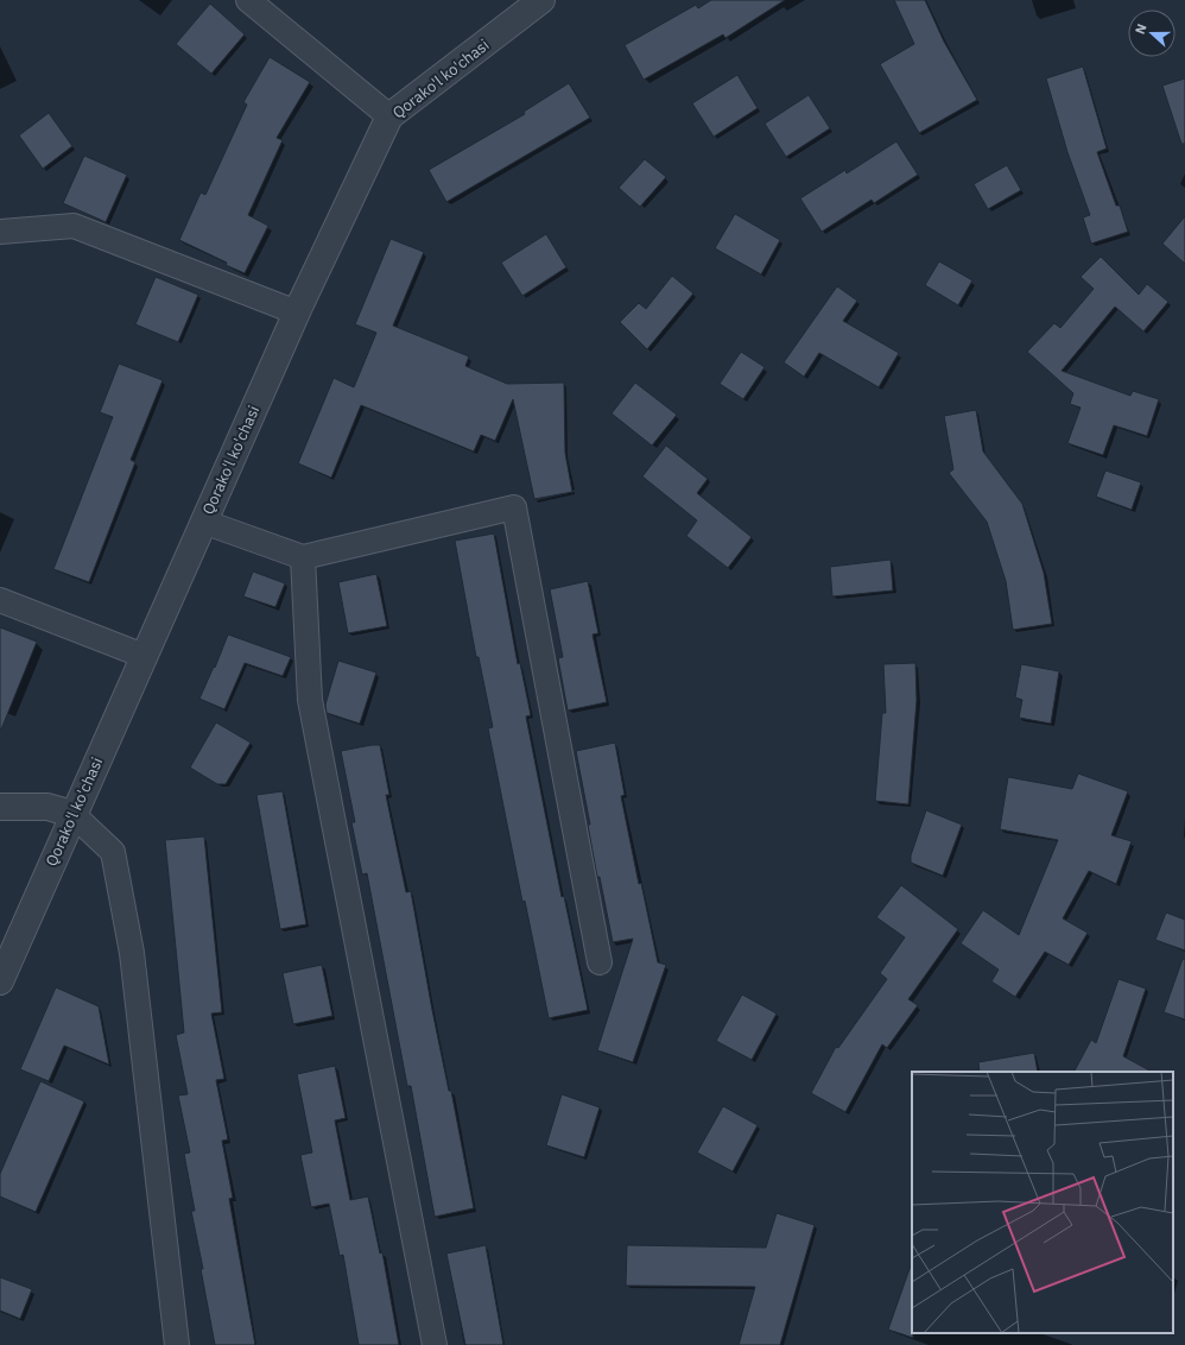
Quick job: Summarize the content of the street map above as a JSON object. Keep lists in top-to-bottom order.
{
  "streets": {
    "street": ["Qorako'l ko'chasi"]
  },
  "north": "left"
}
